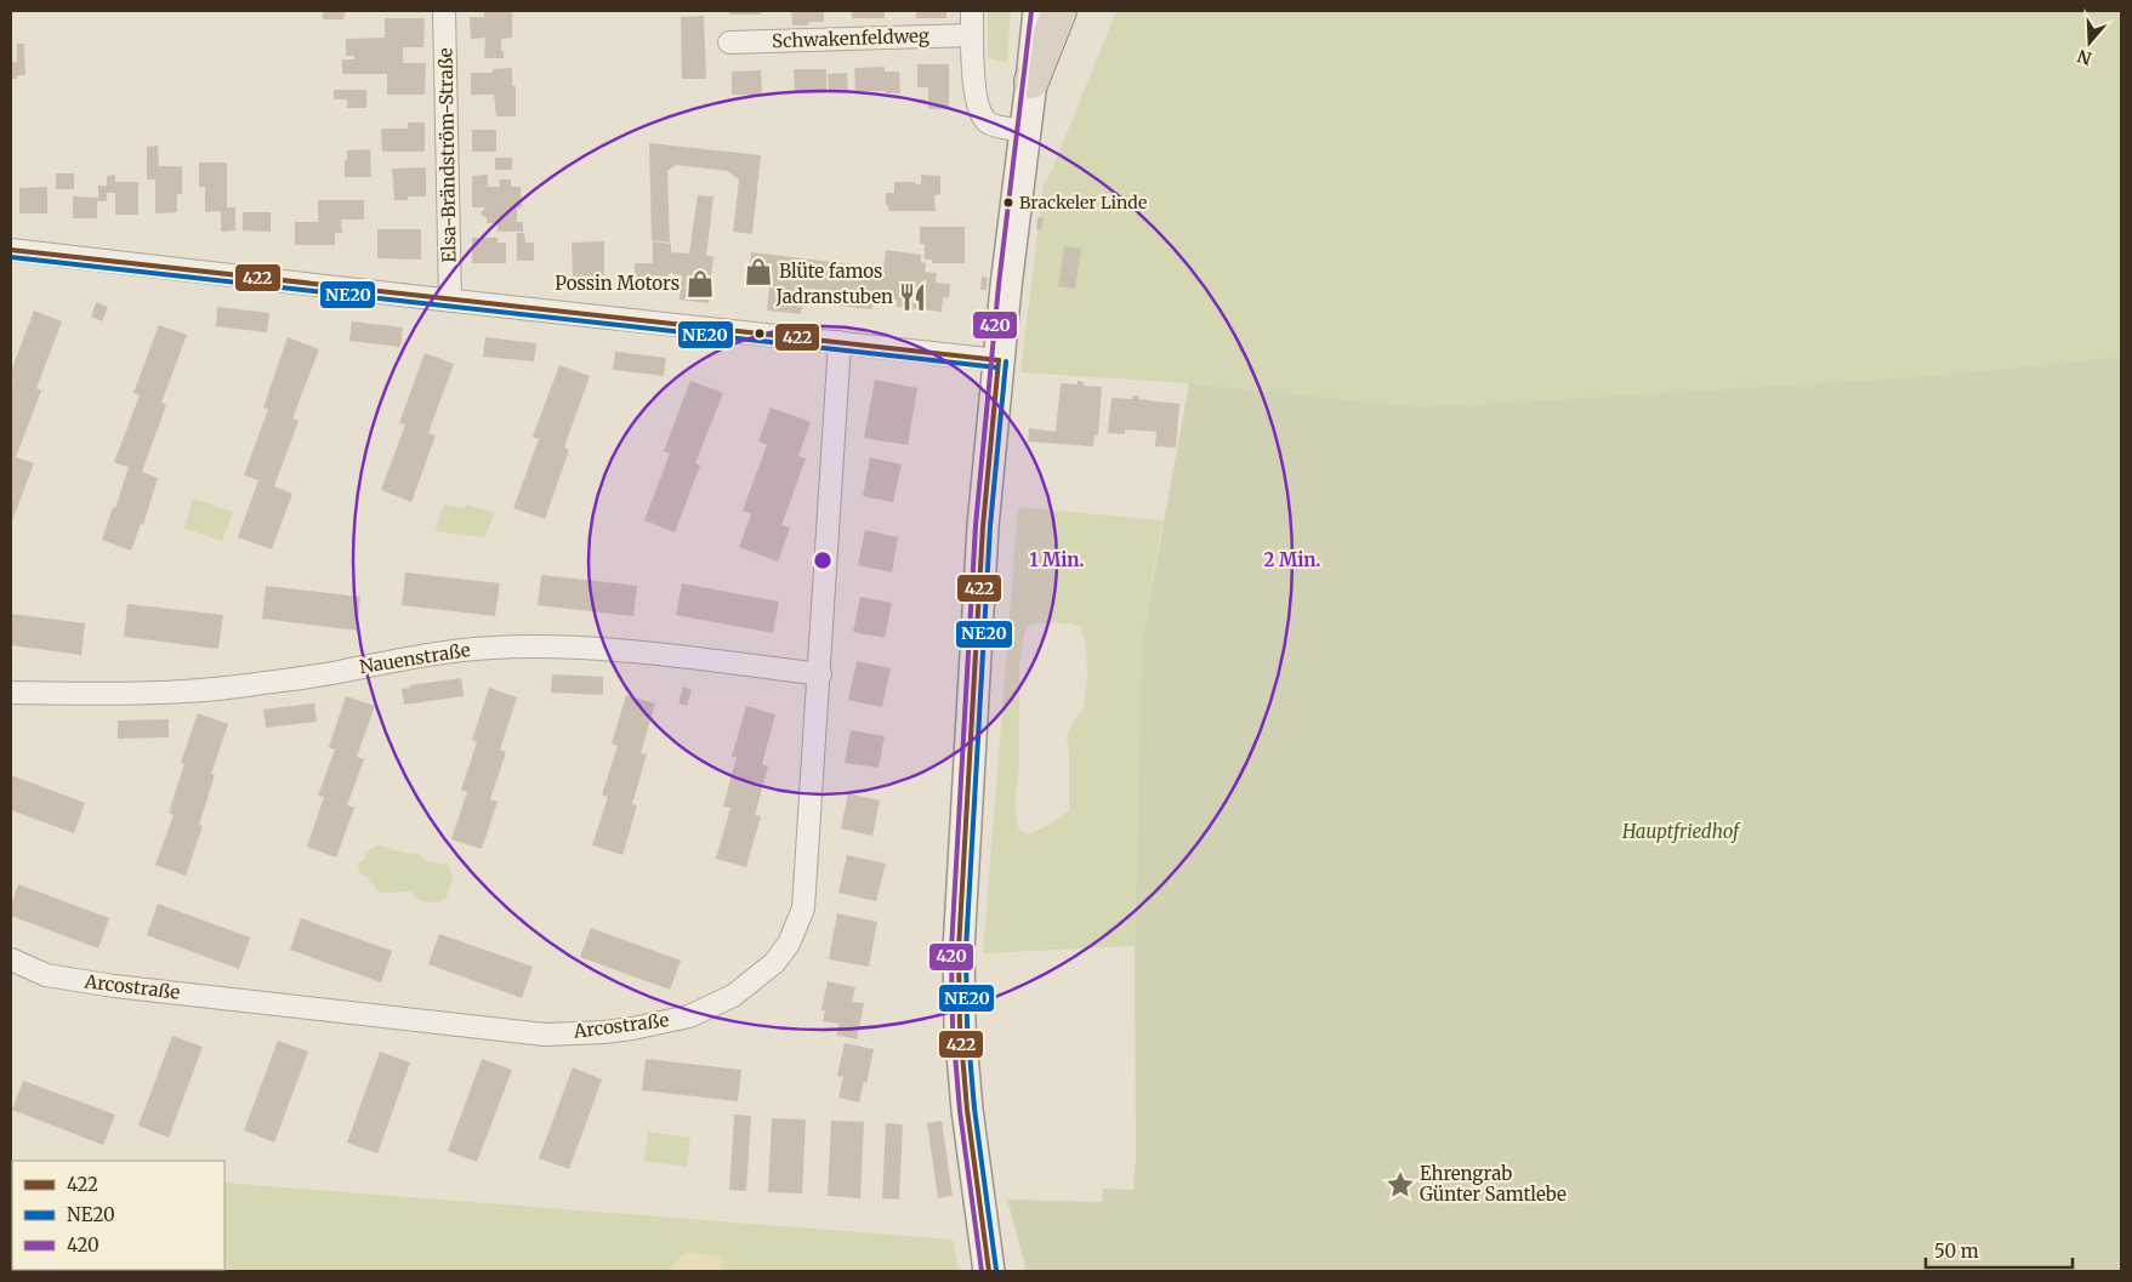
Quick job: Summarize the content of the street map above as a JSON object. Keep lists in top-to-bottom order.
{
  "streets": {
    "street": [
      "Schwakenfeldweg",
      "Elsa-Brändström-Straße",
      "Nauenstraße",
      "Arcostraße"
    ]
  },
  "crossings": [
    ["Nauenstraße", "Arcostraße"]
  ],
  "parks": ["Hauptfriedhof"],
  "places": {
    "other": ["Brackeler Linde"],
    "shop": ["Blüte famos", "Possin Motors"],
    "restaurant": ["Jadranstuben"],
    "place": ["Ehrengrab Günter Samtlebe"]
  },
  "lines": ["transit line 420", "transit line 422", "transit line NE20"],
  "legend": ["422", "NE20", "420"],
  "scale_bar": "50 m",
  "north": "bottom",
  "rings": ["1 Min.", "2 Min."]
}
